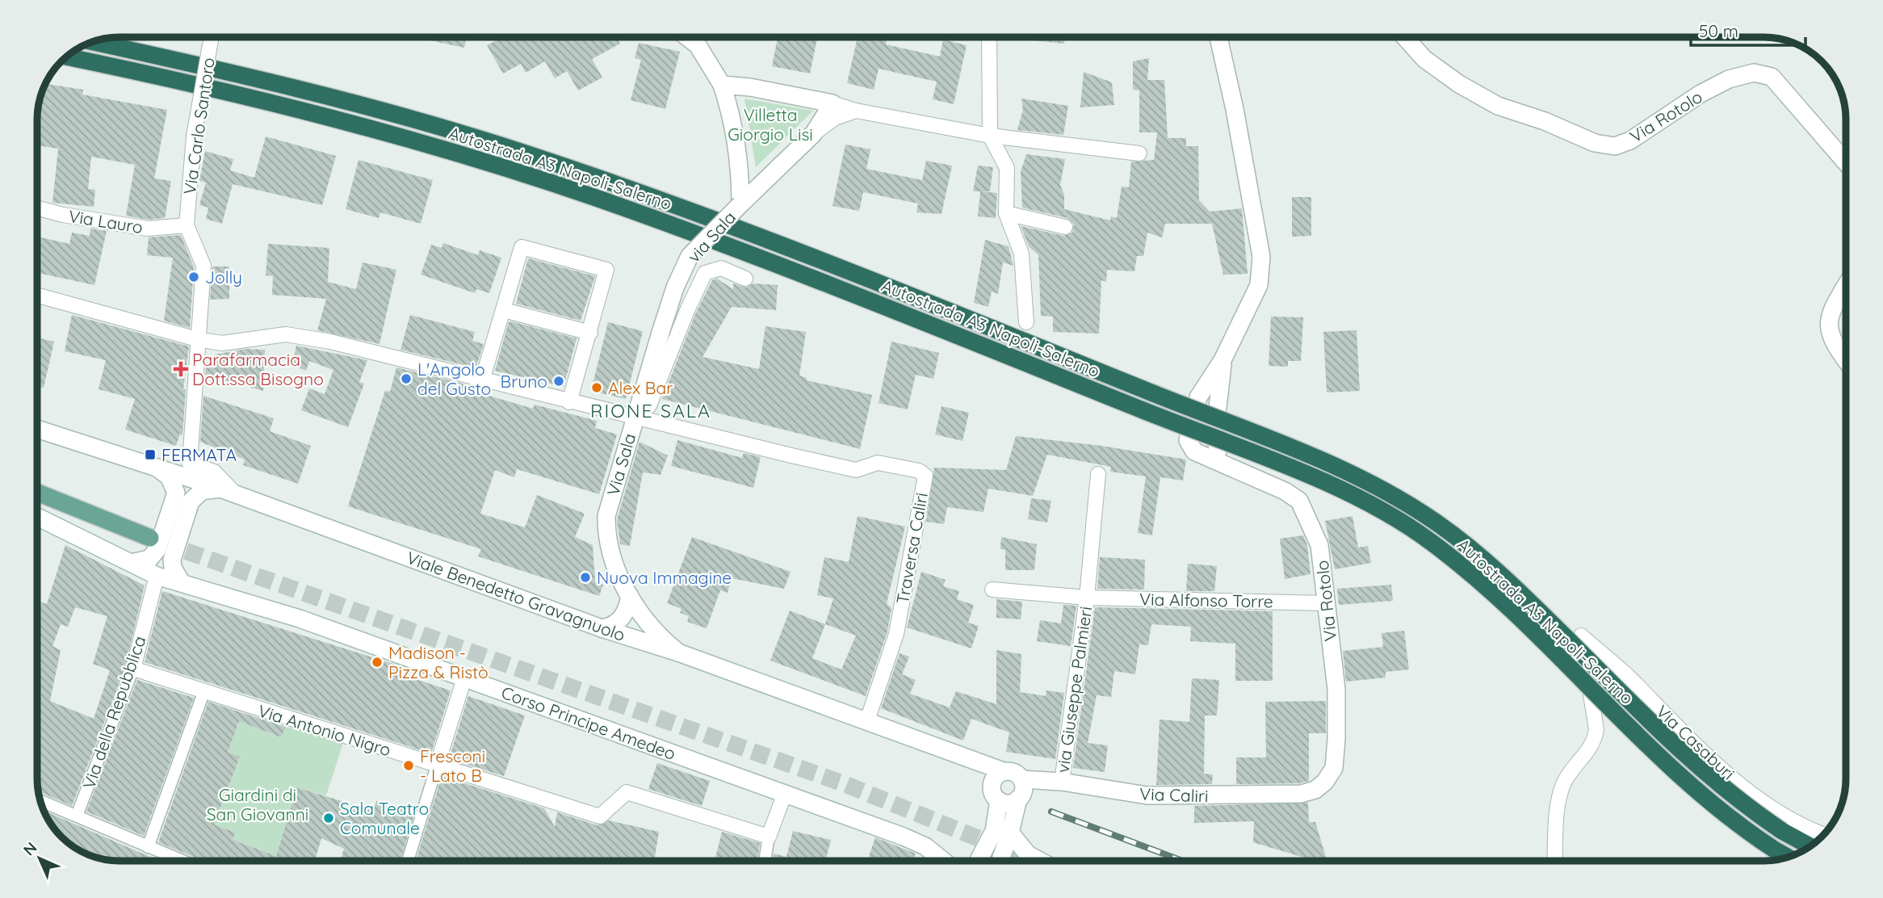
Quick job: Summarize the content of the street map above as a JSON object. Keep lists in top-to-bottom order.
{
  "streets": {
    "highway": ["Autostrada A3 Napoli-Salerno"],
    "street": [
      "Via Rotolo",
      "Via Carlo Santoro",
      "Via Lauro",
      "via Sala",
      "Via Sala",
      "Traversa Caliri",
      "Viale Benedetto Gravagnuolo",
      "Via Alfonso Torre",
      "via Giuseppe Palmieri",
      "Via della Repubblica",
      "Corso Principe Amedeo",
      "Via Antonio Nigro",
      "Via Casaburi",
      "Via Caliri"
    ]
  },
  "crossings": [
    ["Via Rotolo", "Via Alfonso Torre"],
    ["Via Rotolo", "Via Caliri"],
    ["Via Carlo Santoro", "Via Lauro"],
    ["via Sala", "Via Sala"],
    ["Via Sala", "Traversa Caliri"],
    ["Via Sala", "Viale Benedetto Gravagnuolo"],
    ["Traversa Caliri", "Viale Benedetto Gravagnuolo"],
    ["Viale Benedetto Gravagnuolo", "Via Caliri"],
    ["Via Alfonso Torre", "via Giuseppe Palmieri"],
    ["via Giuseppe Palmieri", "Via Caliri"],
    ["Via della Repubblica", "Corso Principe Amedeo"],
    ["Via della Repubblica", "Via Antonio Nigro"]
  ],
  "districts": ["RIONE SALA"],
  "parks": ["Villetta Giorgio Lisi", "Giardini di San Giovanni"],
  "places": {
    "other": [
      "Jolly",
      "L'Angolo del Gusto",
      "Bruno",
      "Alex Bar",
      "Nuova Immagine",
      "Madison - Pizza & Ristò",
      "Fresconi - Lato B",
      "Sala Teatro Comunale"
    ],
    "health": ["Parafarmacia Dott.ssa Bisogno"],
    "transit": ["FERMATA"]
  },
  "scale_bar": "50 m",
  "north": "top left"
}
